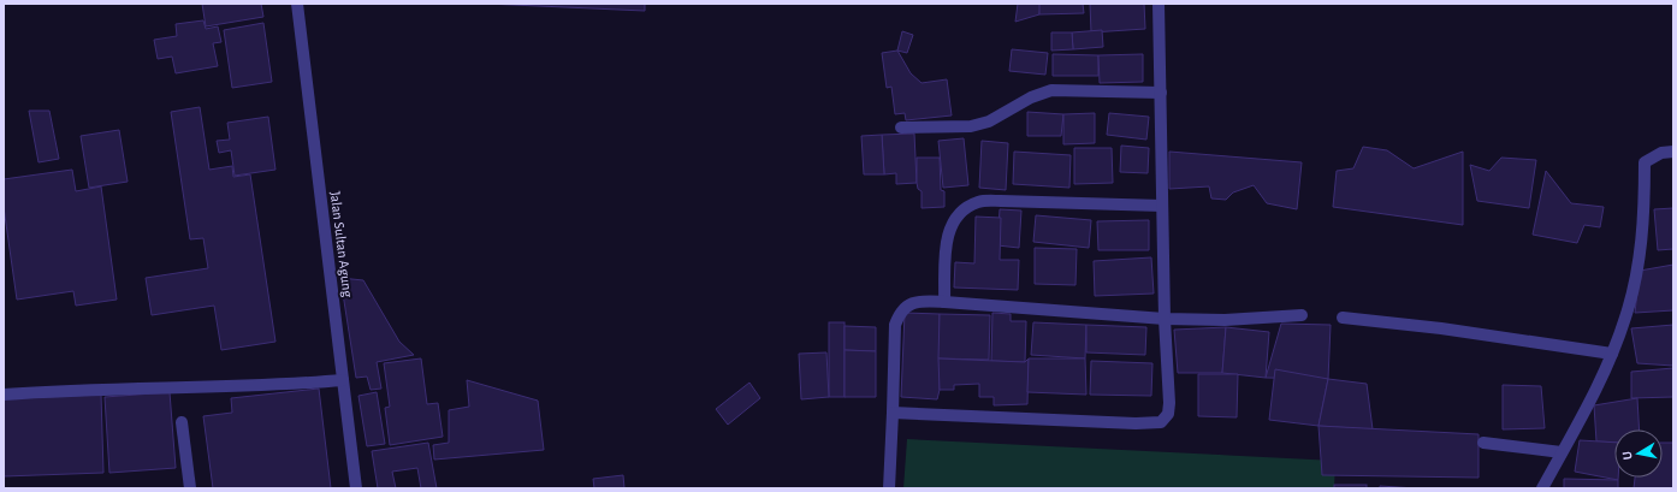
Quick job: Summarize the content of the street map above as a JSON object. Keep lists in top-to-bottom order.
{
  "streets": {
    "street": ["Jalan Sultan Agung"]
  },
  "north": "left"
}
